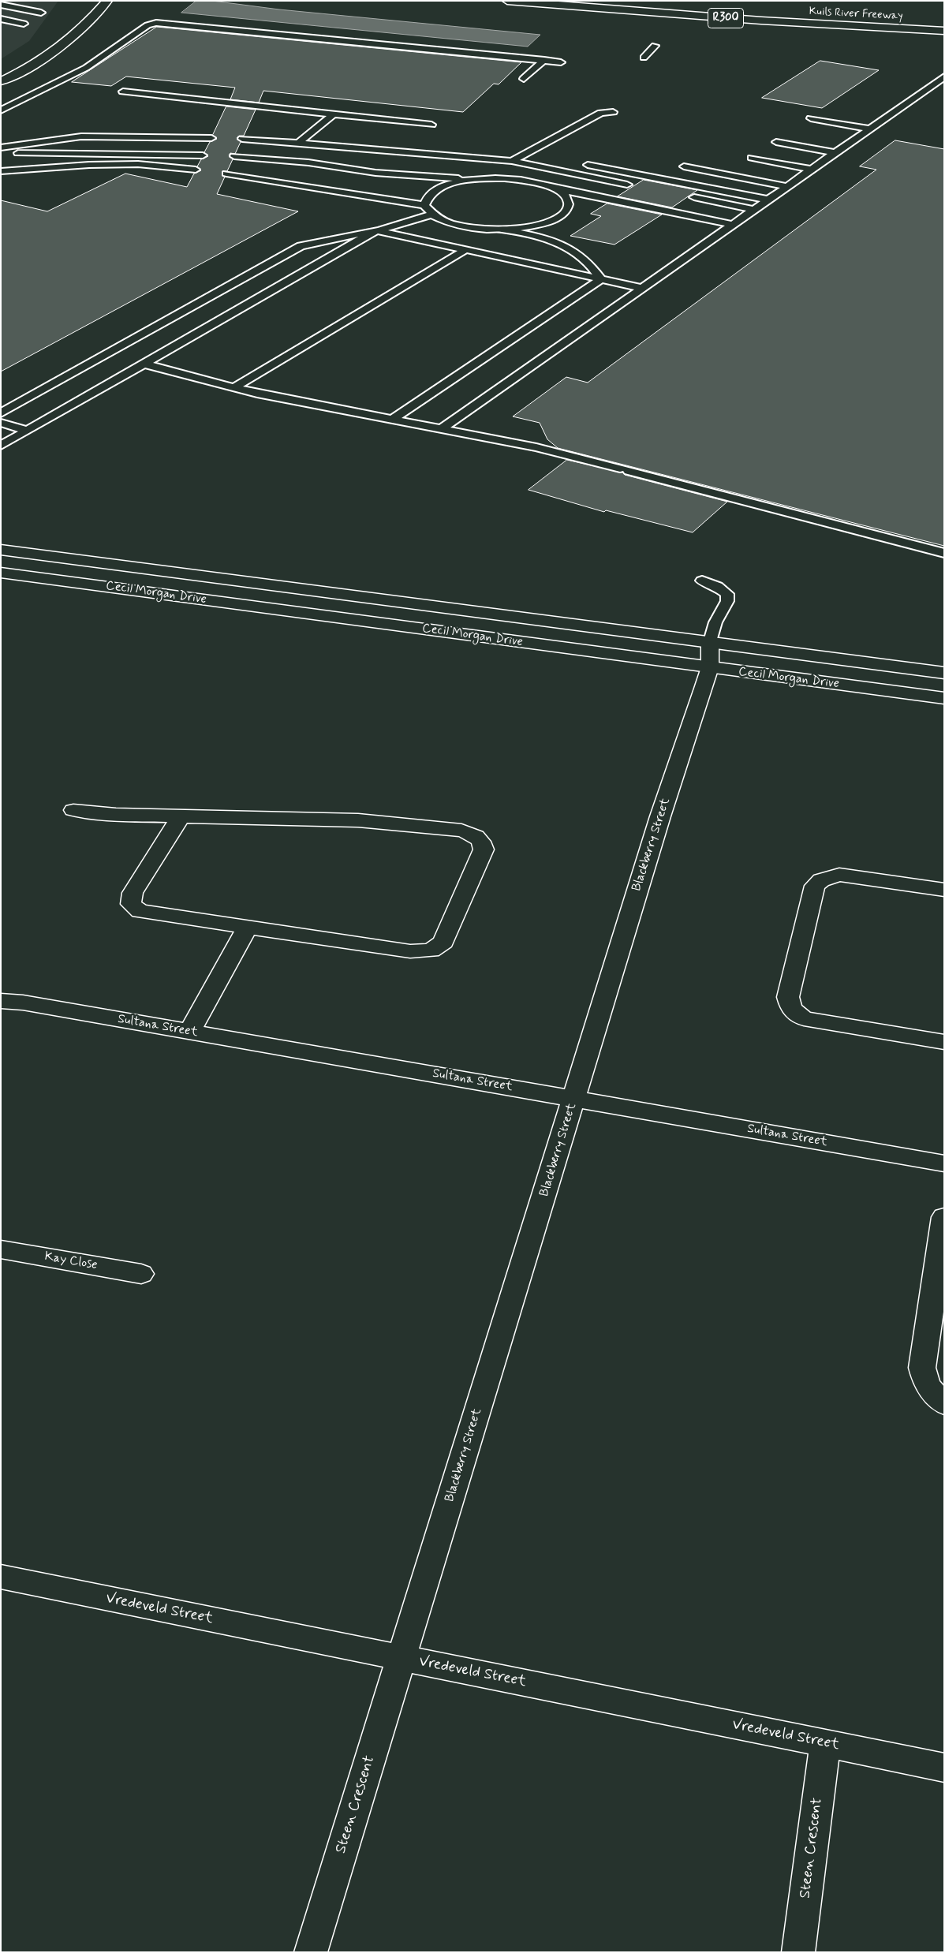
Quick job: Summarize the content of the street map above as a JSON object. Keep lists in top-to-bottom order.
{
  "streets": {
    "main road": [
      "Kuils River Freeway",
      "R300",
      "Cecil Morgan Drive",
      "Blackberry Street",
      "Sultana Street",
      "Kay Close",
      "Vredeveld Street",
      "Steen Crescent"
    ]
  },
  "crossings": [
    ["Cecil Morgan Drive", "Blackberry Street"],
    ["Blackberry Street", "Sultana Street"],
    ["Blackberry Street", "Vredeveld Street"],
    ["Blackberry Street", "Steen Crescent"],
    ["Vredeveld Street", "Steen Crescent"]
  ]
}
